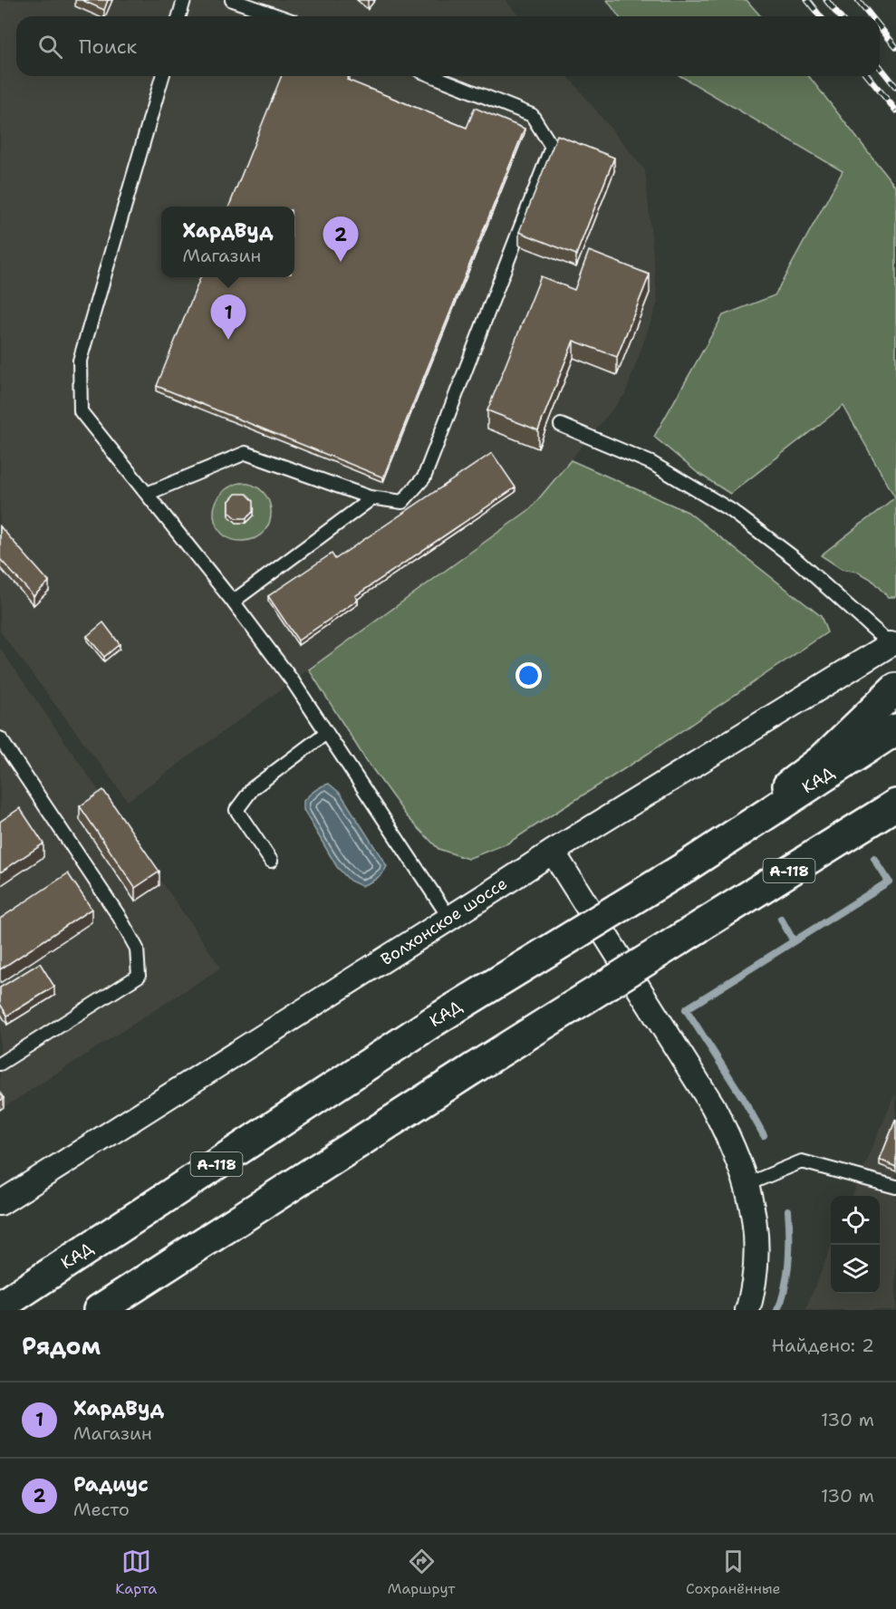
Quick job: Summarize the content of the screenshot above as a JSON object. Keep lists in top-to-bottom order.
{
  "streets": {
    "main road": ["КАД", "А-118"],
    "street": ["Волхонское шоссе"]
  },
  "page": {
    "search": "Поиск",
    "popup": ["ХардВуд", "Магазин"],
    "pins": ["2", "1"],
    "heading": ["Рядом", "Найдено: 2"],
    "list": [
      {
        "mark": "1",
        "name": "ХардВуд",
        "note": "Магазин",
        "value": "130 m"
      },
      {
        "mark": "2",
        "name": "Радиус",
        "note": "Место",
        "value": "130 m"
      }
    ],
    "nav": ["Карта", "Маршрут", "Сохранённые"]
  }
}
